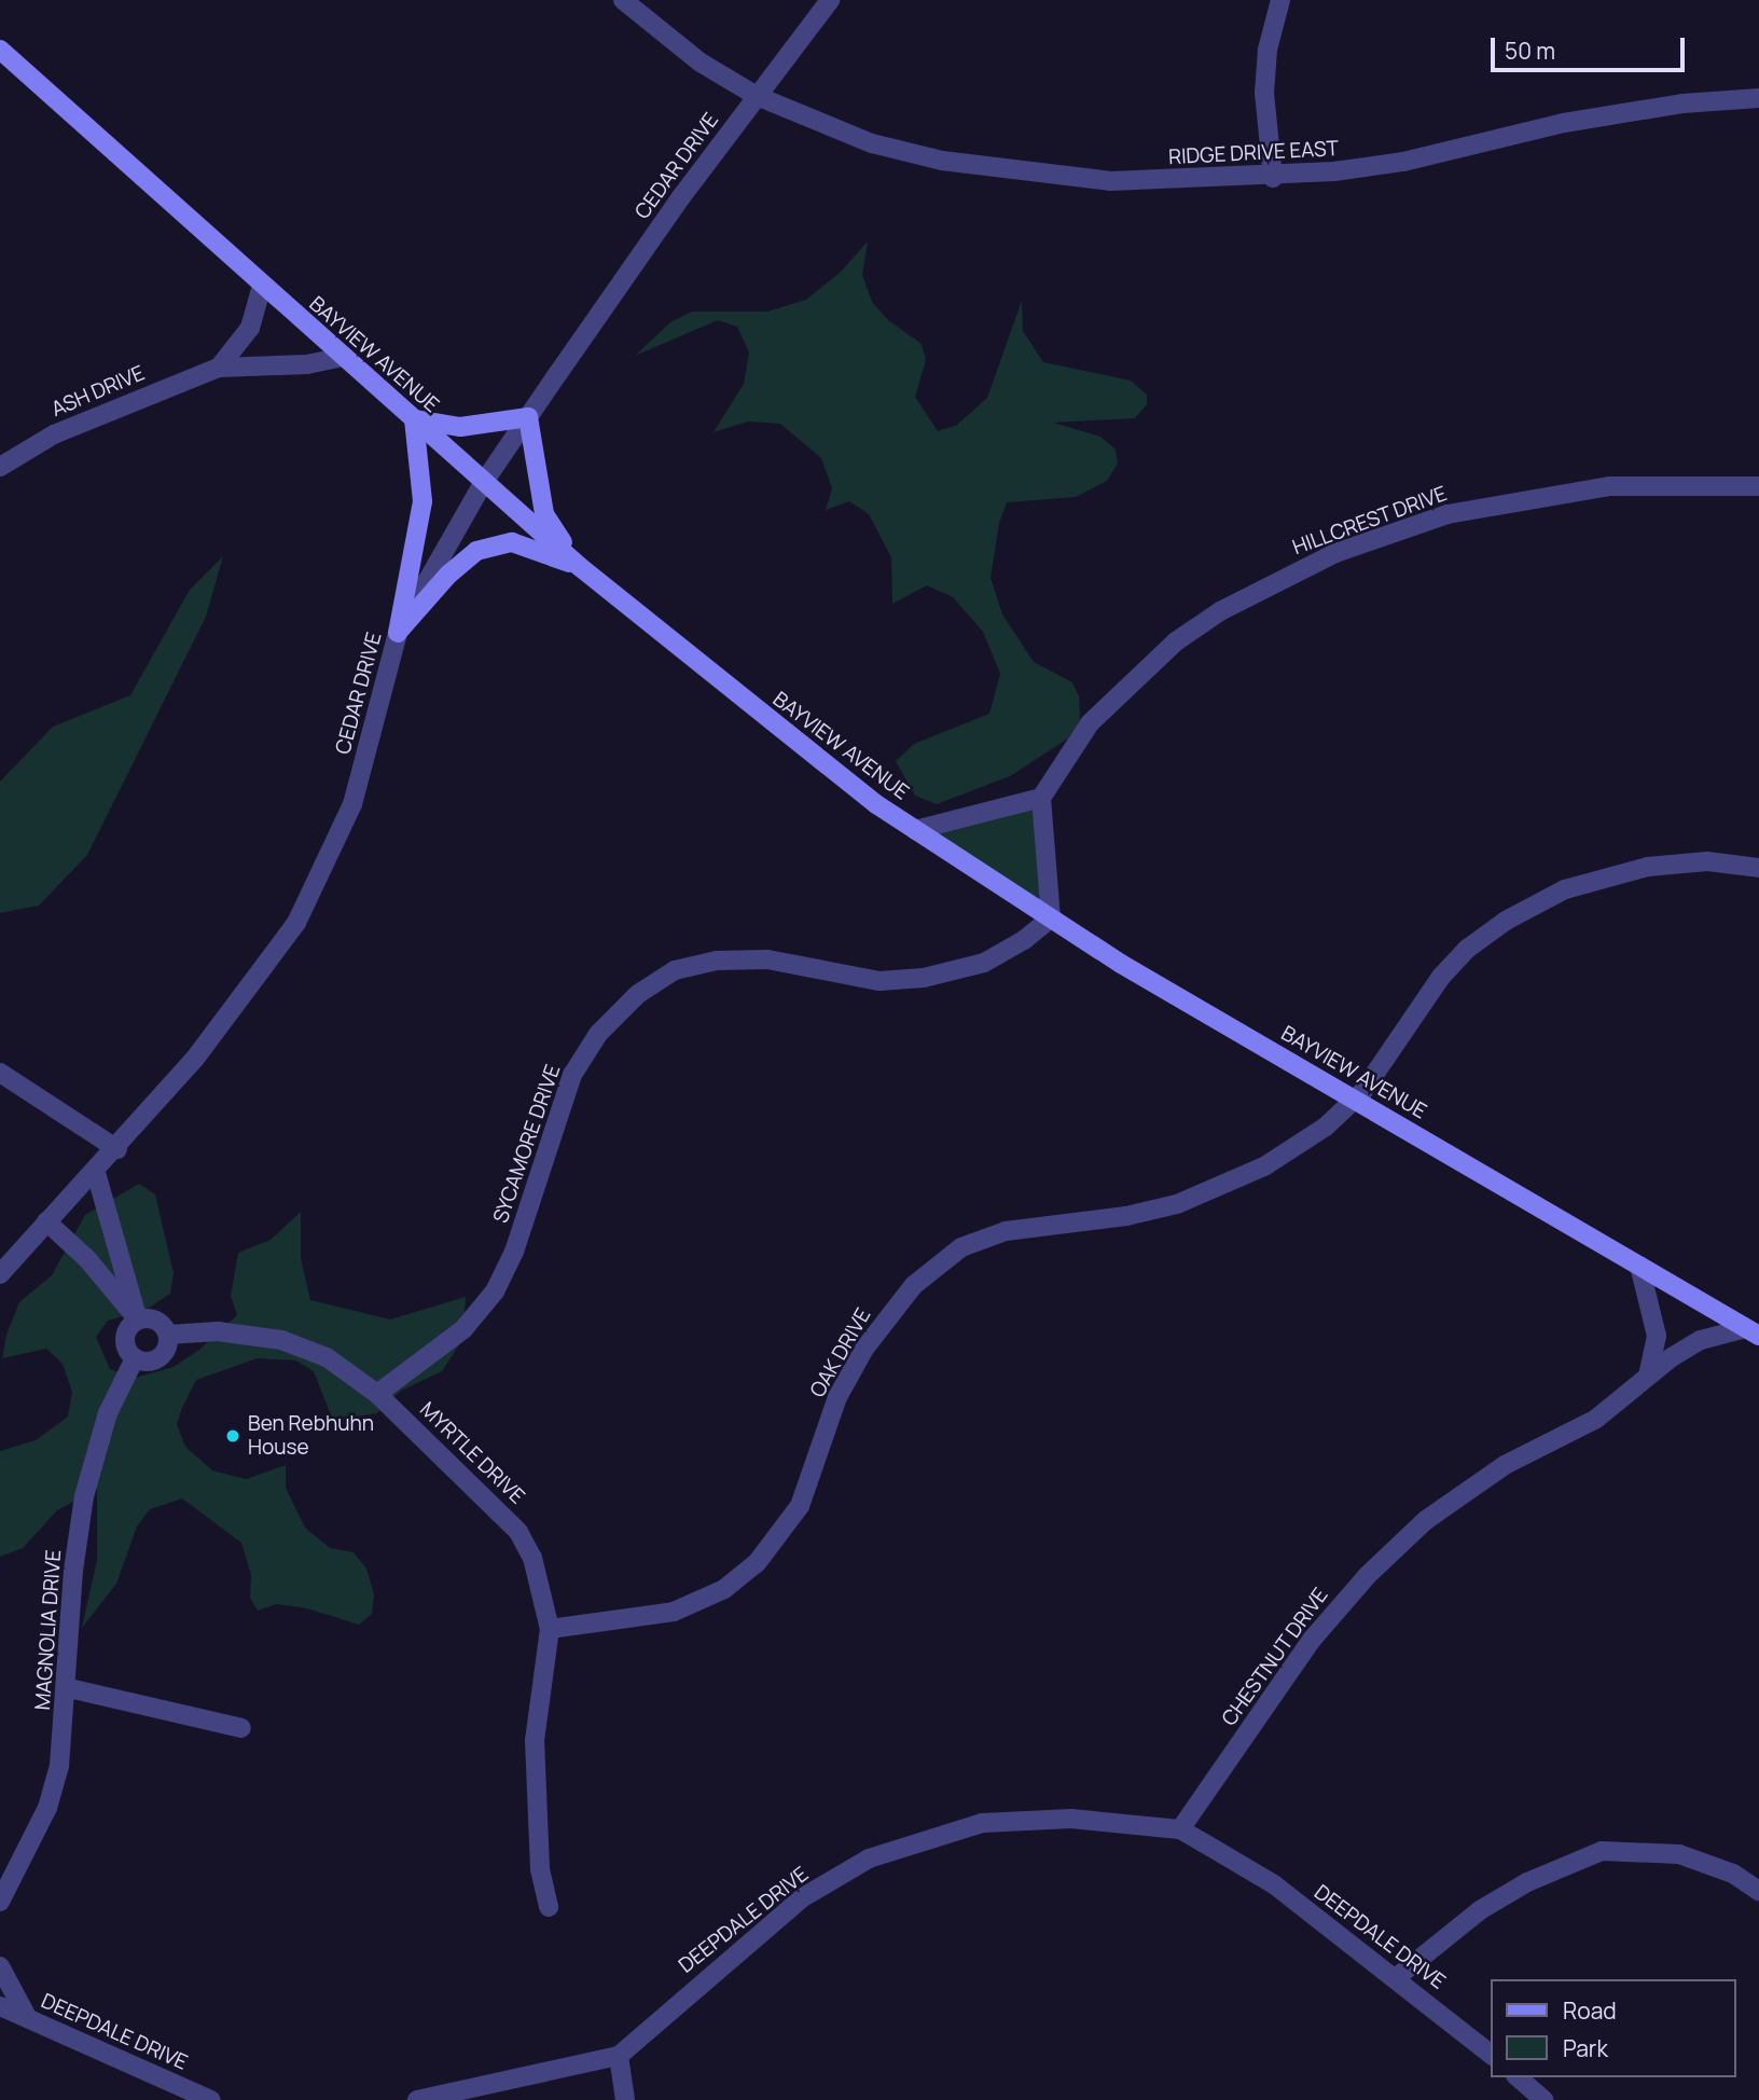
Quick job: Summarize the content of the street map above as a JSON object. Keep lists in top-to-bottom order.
{
  "streets": {
    "main road": ["BAYVIEW AVENUE"],
    "street": [
      "RIDGE DRIVE EAST",
      "CEDAR DRIVE",
      "ASH DRIVE",
      "HILLCREST DRIVE",
      "SYCAMORE DRIVE",
      "OAK DRIVE",
      "MYRTLE DRIVE",
      "MAGNOLIA DRIVE",
      "CHESTNUT DRIVE",
      "DEEPDALE DRIVE"
    ]
  },
  "crossings": [
    ["RIDGE DRIVE EAST", "CEDAR DRIVE"],
    ["CEDAR DRIVE", "BAYVIEW AVENUE"],
    ["CEDAR DRIVE", "MYRTLE DRIVE"],
    ["BAYVIEW AVENUE", "ASH DRIVE"],
    ["BAYVIEW AVENUE", "SYCAMORE DRIVE"],
    ["BAYVIEW AVENUE", "OAK DRIVE"],
    ["BAYVIEW AVENUE", "CHESTNUT DRIVE"],
    ["SYCAMORE DRIVE", "MYRTLE DRIVE"],
    ["OAK DRIVE", "MYRTLE DRIVE"],
    ["MYRTLE DRIVE", "MAGNOLIA DRIVE"],
    ["CHESTNUT DRIVE", "DEEPDALE DRIVE"]
  ],
  "places": ["Ben Rebhuhn House"],
  "legend": ["Road", "Park"],
  "scale_bar": "50 m"
}
